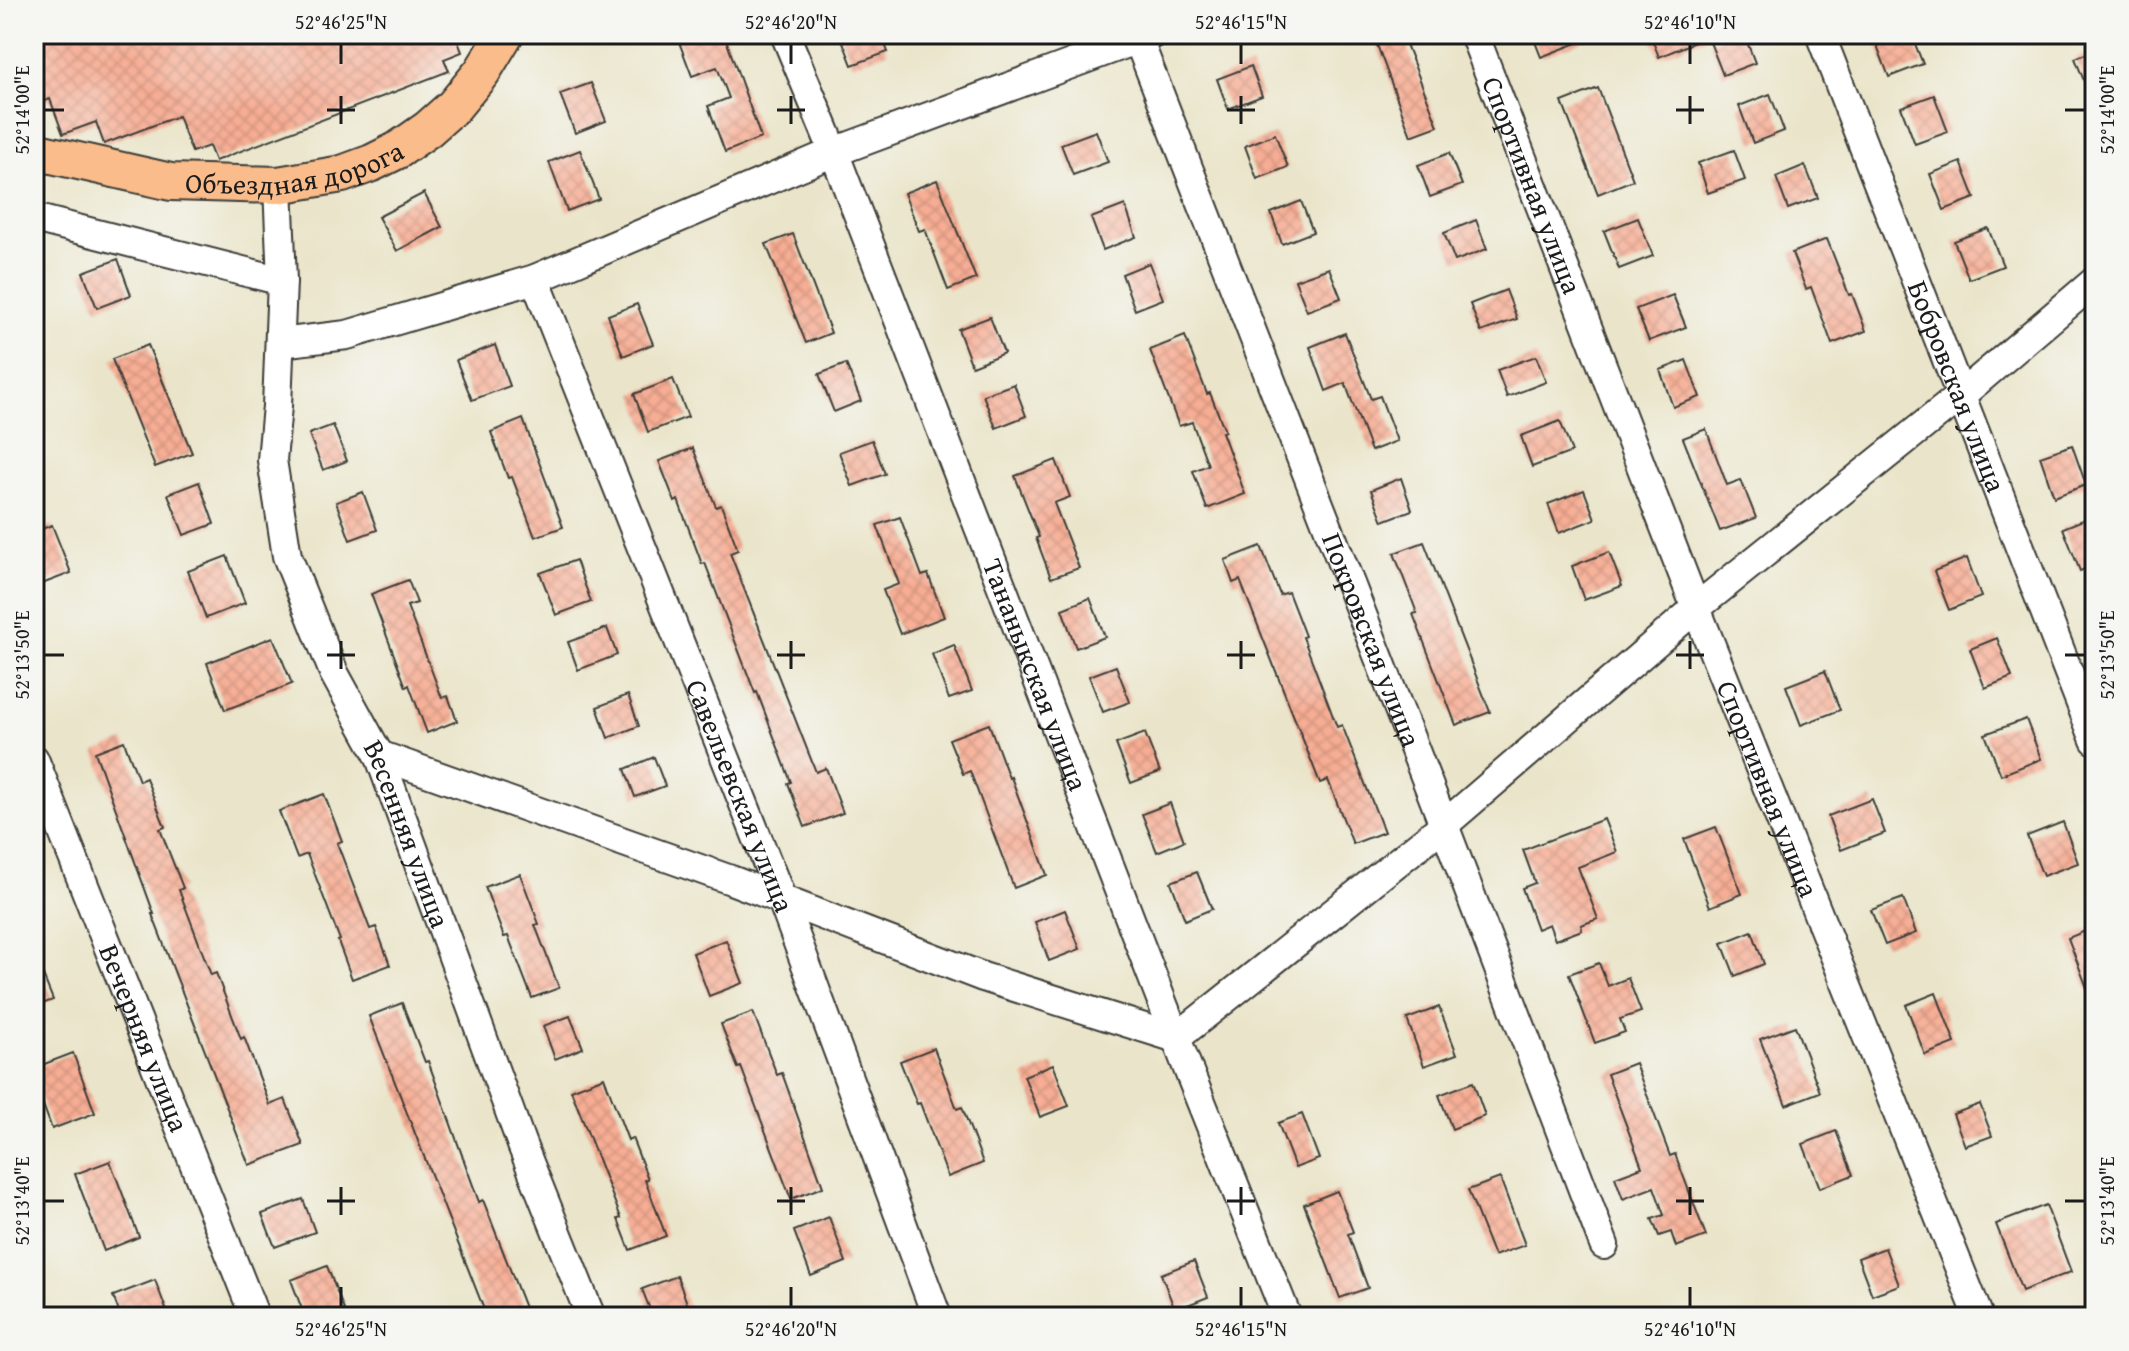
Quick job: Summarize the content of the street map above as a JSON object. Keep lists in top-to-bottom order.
{
  "streets": {
    "main road": ["Объездная дорога"],
    "street": [
      "Спортивная улица",
      "Бобровская улица",
      "Покровская улица",
      "Тананыкская улица",
      "Савельевская улица",
      "Весенняя улица",
      "Вечерняя улица"
    ]
  },
  "crossings": [
    ["Объездная дорога", "Весенняя улица"]
  ],
  "coordinates": [
    "52°46'25\"N",
    "52°46'20\"N",
    "52°46'15\"N",
    "52°46'10\"N",
    "52°14'00\"E",
    "52°13'50\"E",
    "52°13'40\"E"
  ]
}
